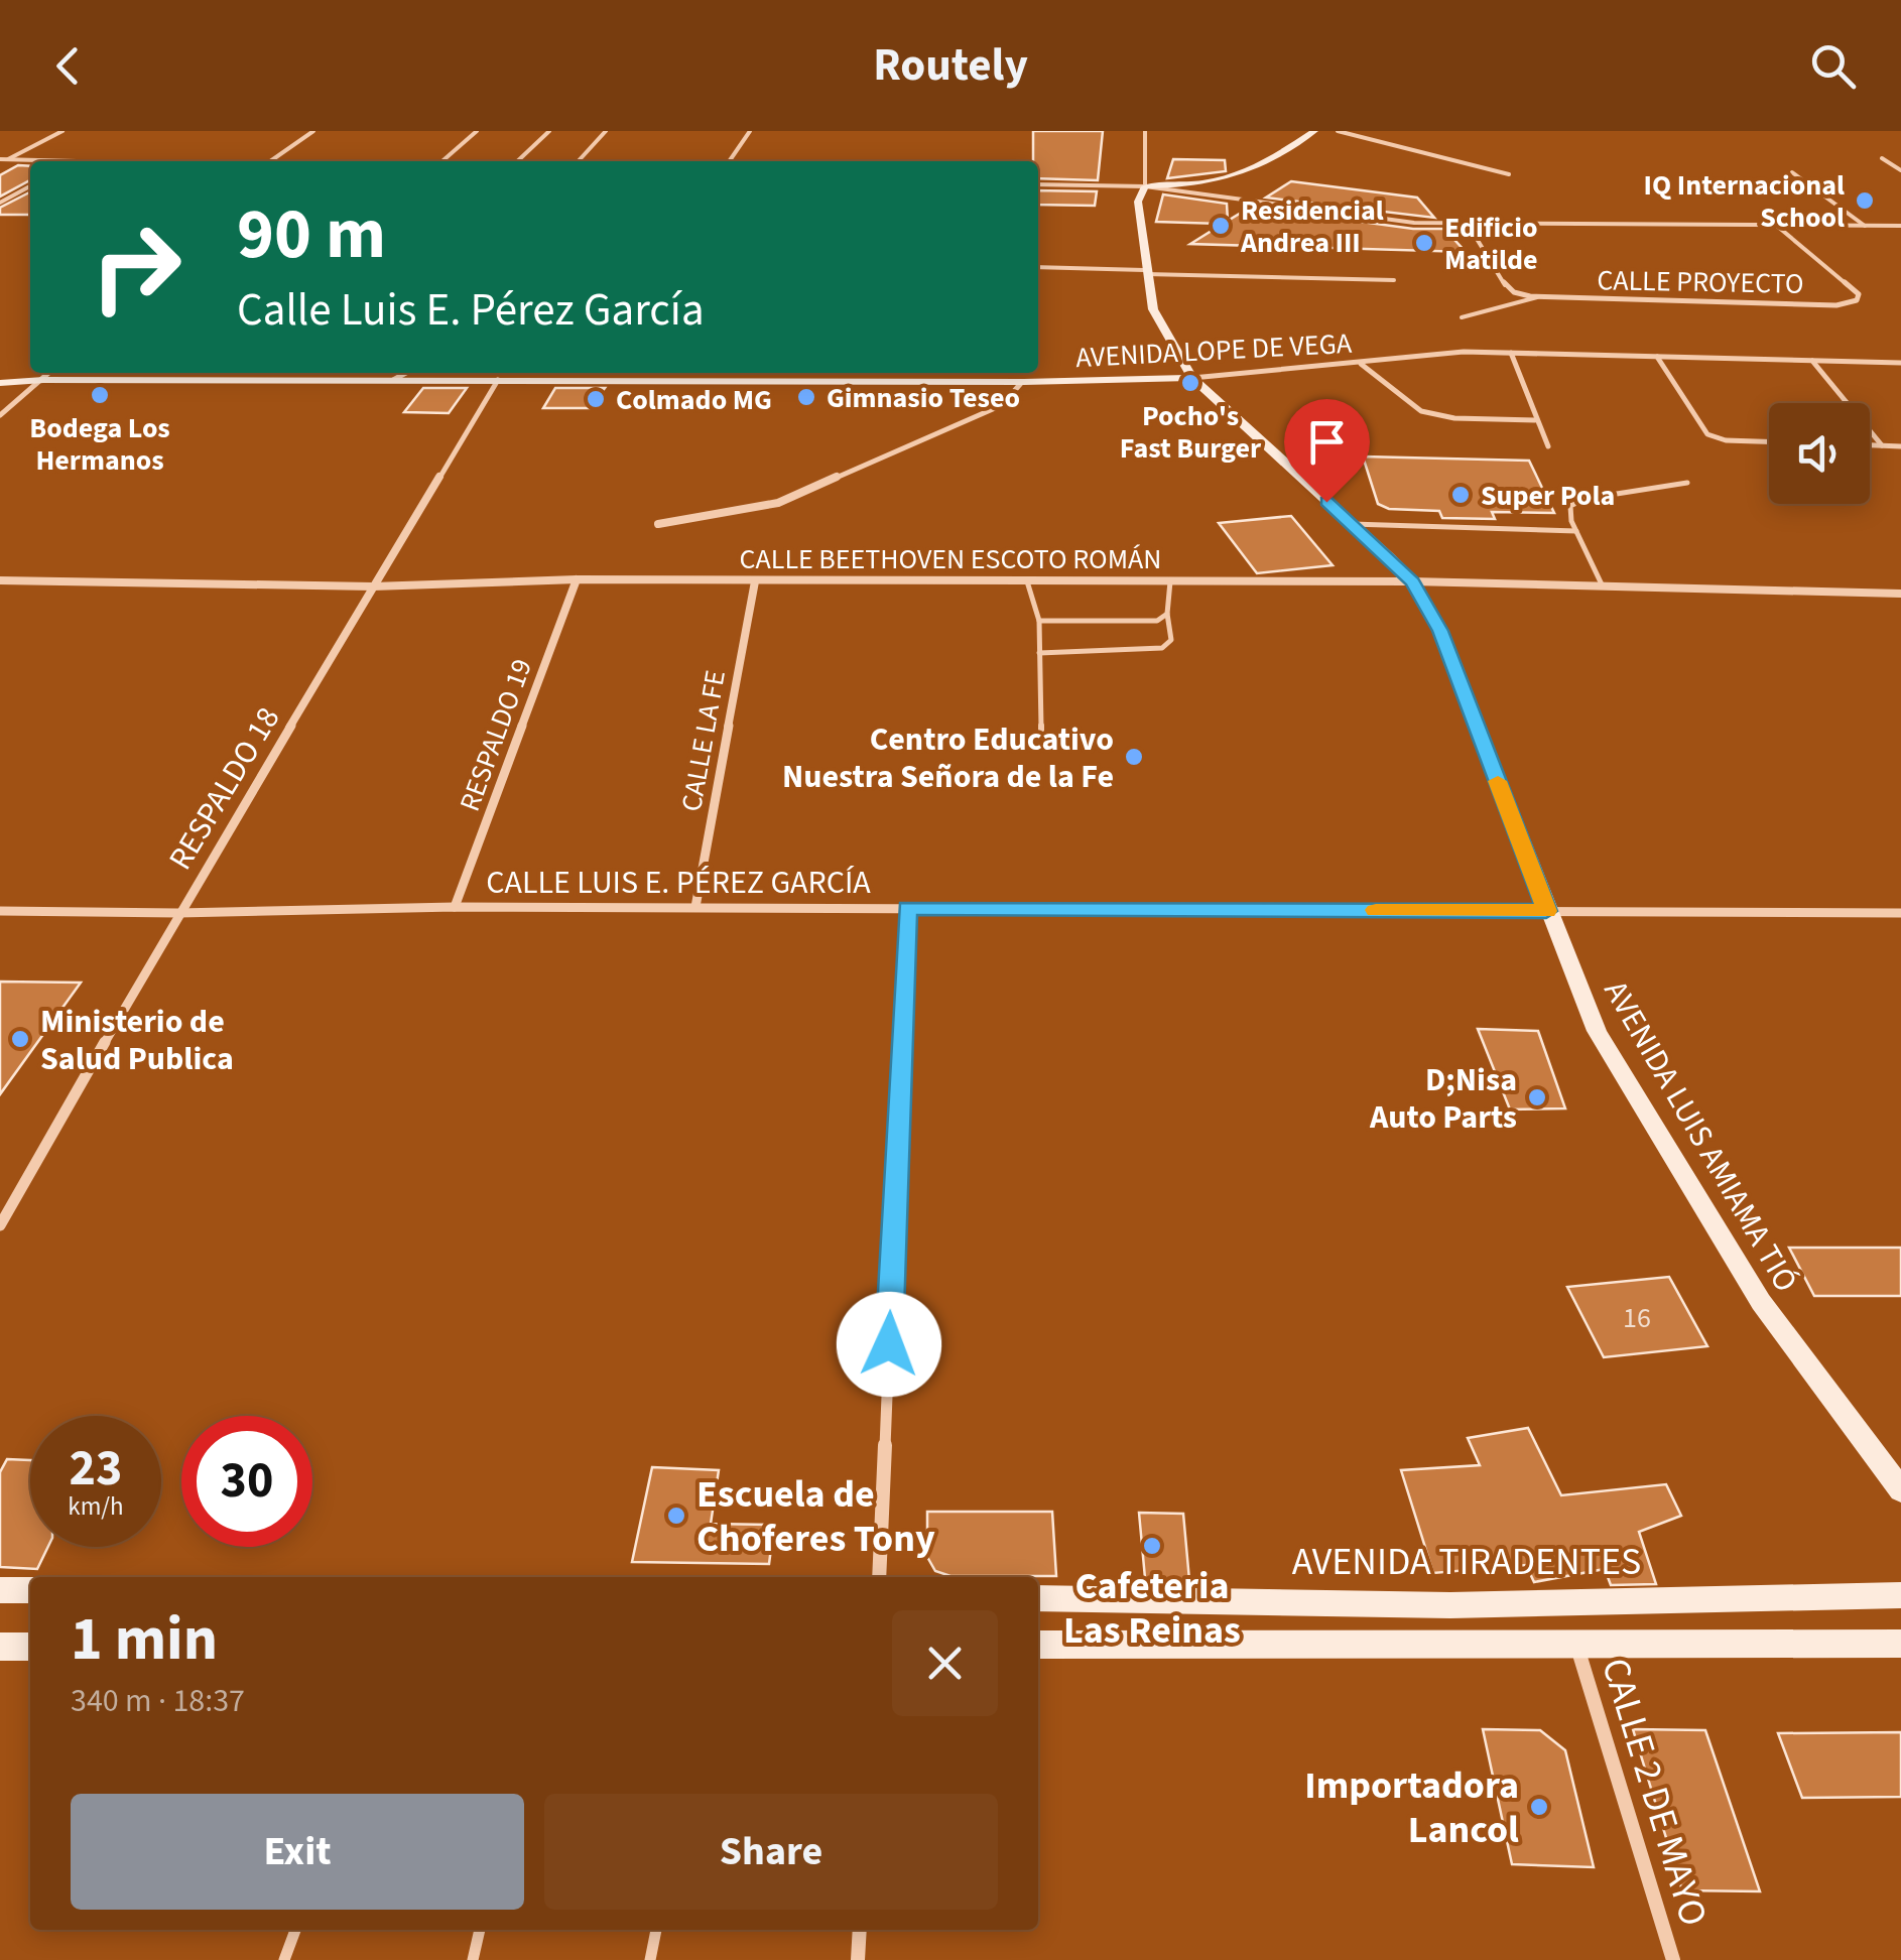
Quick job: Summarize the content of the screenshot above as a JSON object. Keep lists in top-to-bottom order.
{
  "streets": {
    "main road": ["AVENIDA LOPE DE VEGA", "AVENIDA LUIS AMIAMA TIÓ", "AVENIDA TIRADENTES"],
    "street": [
      "CALLE PROYECTO",
      "CALLE BEETHOVEN ESCOTO ROMÁN",
      "RESPALDO 19",
      "CALLE LA FE",
      "RESPALDO 18",
      "CALLE LUIS E. PÉREZ GARCÍA",
      "CALLE 2 DE MAYO"
    ]
  },
  "crossings": [
    ["AVENIDA LOPE DE VEGA", "RESPALDO 18"],
    ["AVENIDA LOPE DE VEGA", "AVENIDA LUIS AMIAMA TIÓ"],
    ["CALLE BEETHOVEN ESCOTO ROMÁN", "RESPALDO 19"],
    ["CALLE BEETHOVEN ESCOTO ROMÁN", "CALLE LA FE"],
    ["CALLE BEETHOVEN ESCOTO ROMÁN", "RESPALDO 18"],
    ["CALLE BEETHOVEN ESCOTO ROMÁN", "AVENIDA LUIS AMIAMA TIÓ"],
    ["RESPALDO 19", "CALLE LUIS E. PÉREZ GARCÍA"],
    ["CALLE LA FE", "CALLE LUIS E. PÉREZ GARCÍA"],
    ["RESPALDO 18", "CALLE LUIS E. PÉREZ GARCÍA"],
    ["CALLE LUIS E. PÉREZ GARCÍA", "AVENIDA LUIS AMIAMA TIÓ"]
  ],
  "places": [
    "IQ Internacional School",
    "Residencial Andrea III",
    "Edificio Matilde",
    "Pocho's Fast Burger",
    "Bodega Los Hermanos",
    "Gimnasio Teseo",
    "Colmado MG",
    "Super Pola",
    "Centro Educativo Nuestra Señora de la Fe",
    "Ministerio de Salud Publica",
    "D;Nisa Auto Parts",
    "Escuela de Choferes Tony",
    "Cafeteria Las Reinas",
    "Importadora Lancol"
  ],
  "house_numbers": ["16"],
  "page": {
    "header": "Routely",
    "turn": ["90 m", "Calle Luis E. Pérez García"],
    "speed": "23 km/h",
    "limit": "30",
    "heading": ["1 min", "340 m · 18:37"],
    "buttons": ["Exit", "Share"]
  }
}
